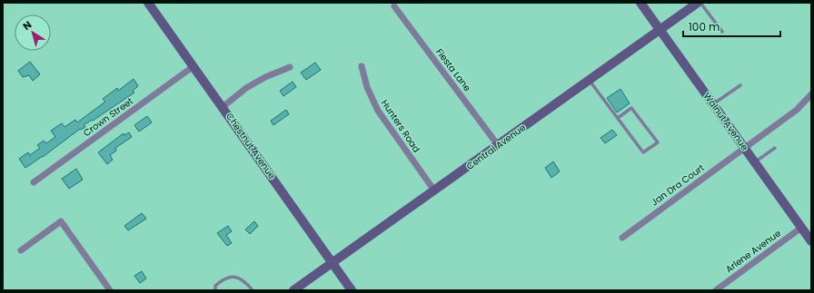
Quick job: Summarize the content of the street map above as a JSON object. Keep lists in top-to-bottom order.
{
  "streets": {
    "street": [
      "Fiesta Lane",
      "Crown Street",
      "Walnut Avenue",
      "Hunters Road",
      "Chestnut Avenue",
      "Central Avenue",
      "Jan Dra Court",
      "Arlene Avenue"
    ]
  },
  "crossings": [
    ["Fiesta Lane", "Central Avenue"],
    ["Crown Street", "Chestnut Avenue"],
    ["Walnut Avenue", "Central Avenue"],
    ["Walnut Avenue", "Jan Dra Court"],
    ["Walnut Avenue", "Arlene Avenue"],
    ["Hunters Road", "Central Avenue"],
    ["Chestnut Avenue", "Central Avenue"]
  ],
  "scale_bar": "100 m",
  "north": "top left"
}
